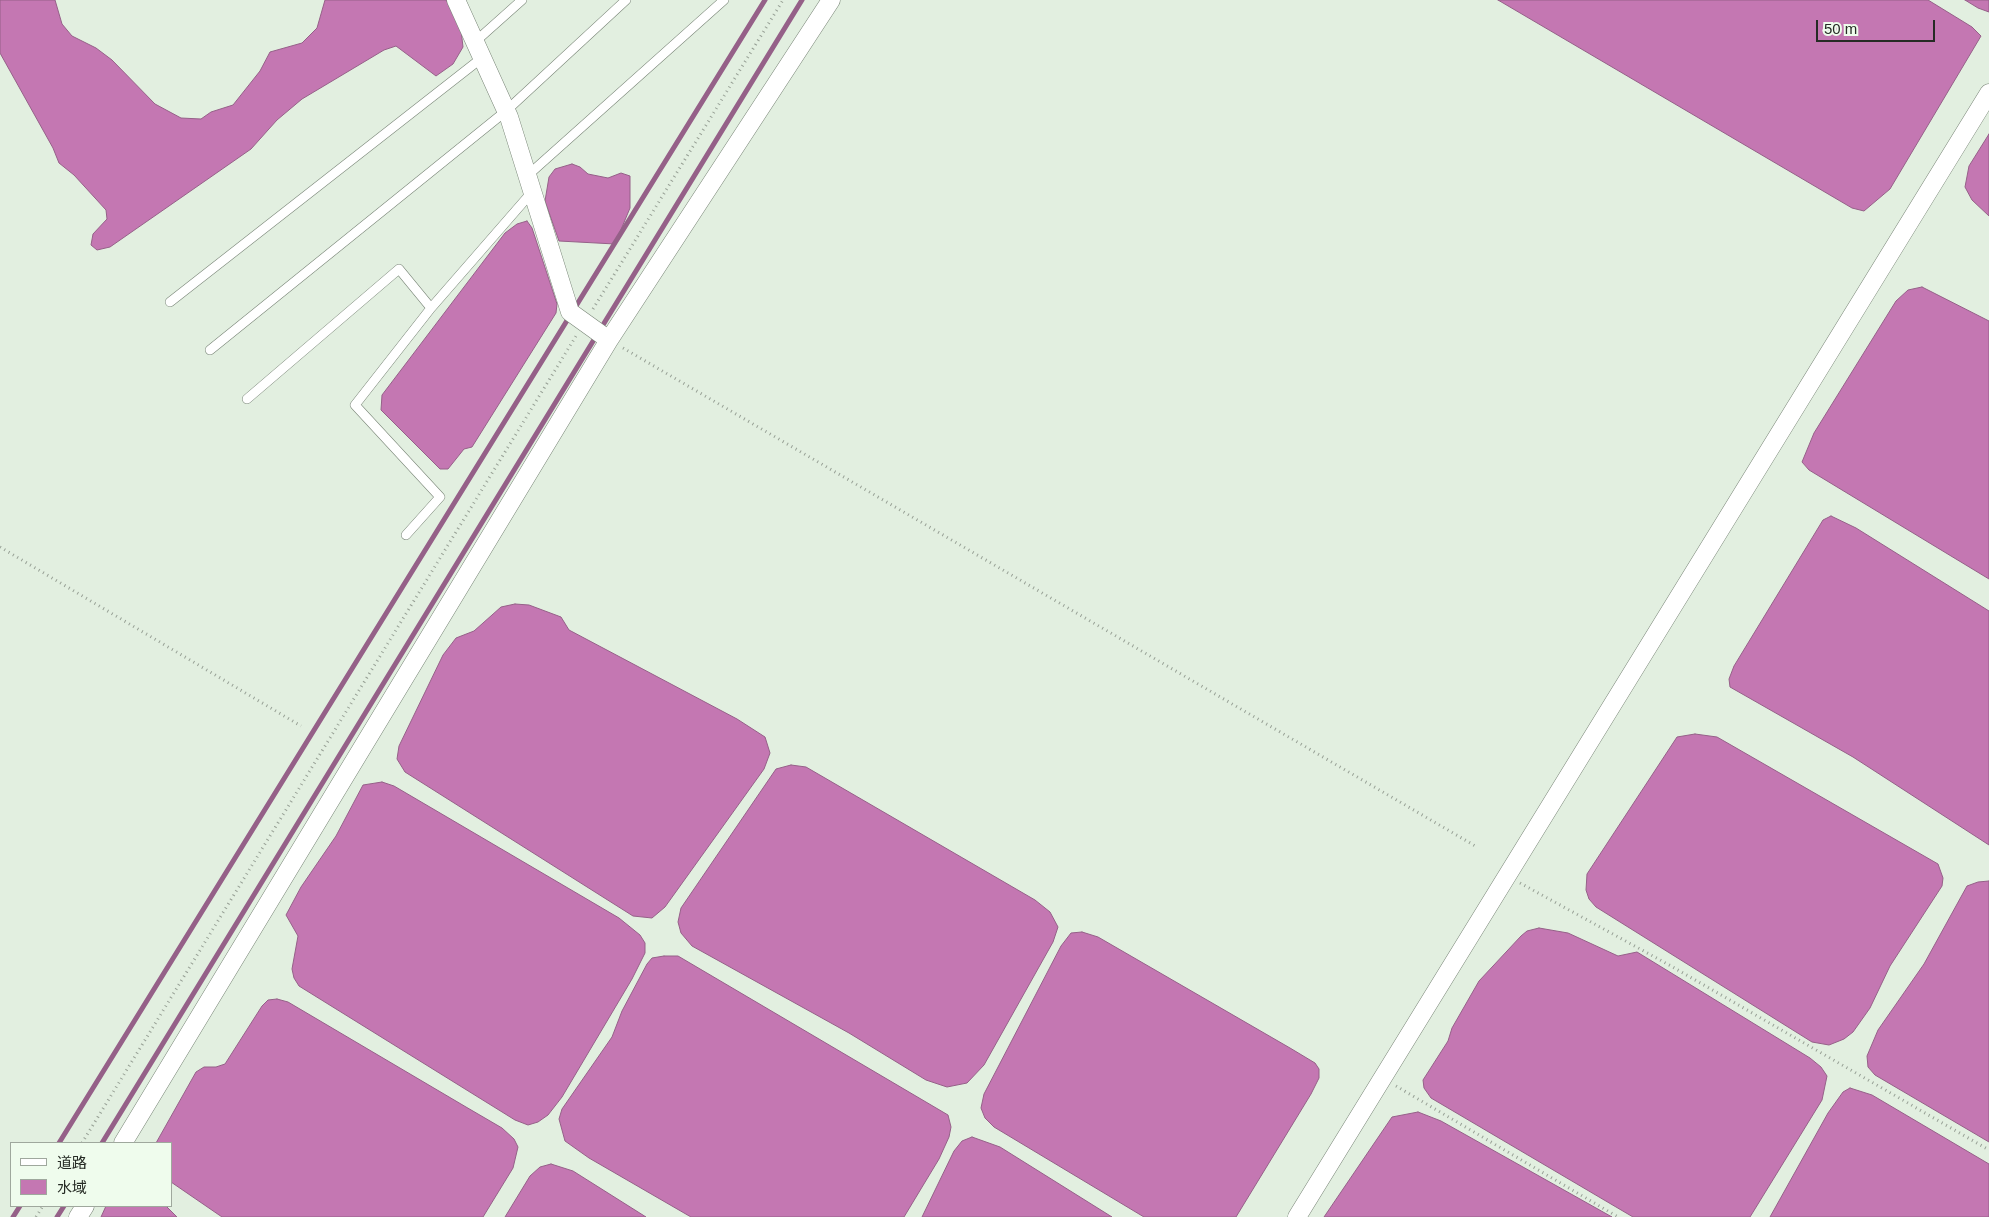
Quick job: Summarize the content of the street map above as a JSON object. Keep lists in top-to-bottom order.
{
  "legend": ["道路", "水域"],
  "scale_bar": "50 m"
}
